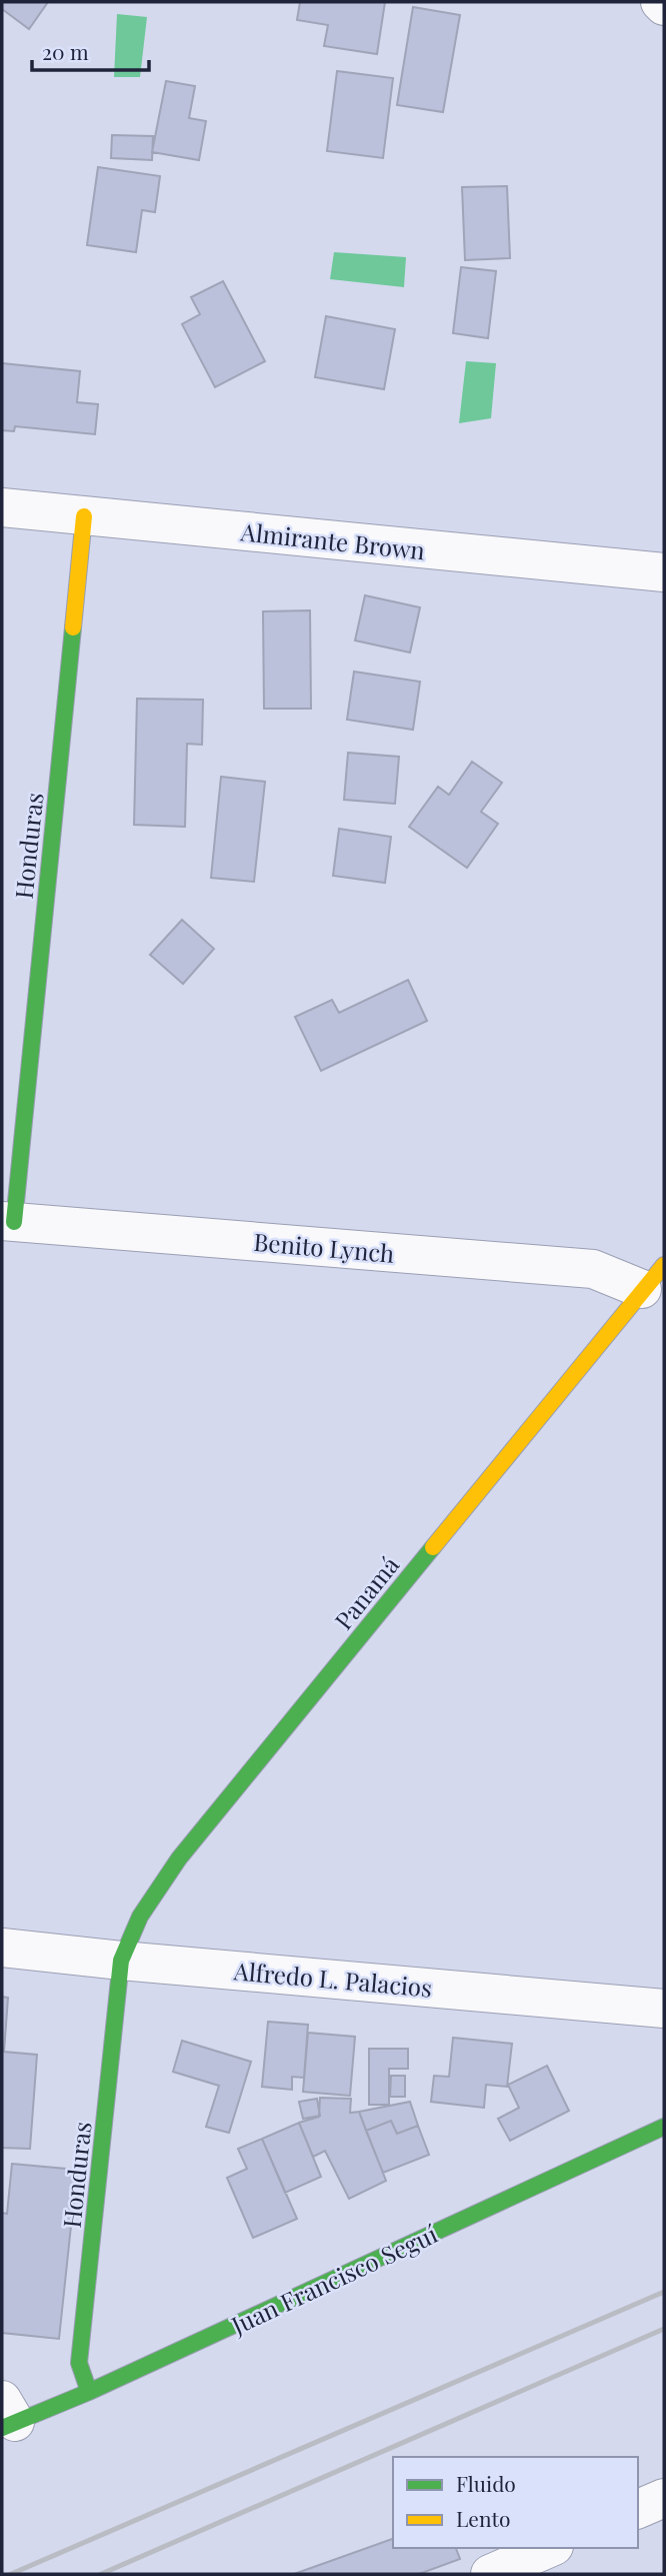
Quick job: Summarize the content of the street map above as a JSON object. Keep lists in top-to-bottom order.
{
  "streets": {
    "street": [
      "Almirante Brown",
      "Honduras",
      "Benito Lynch",
      "Panamá",
      "Alfredo L. Palacios",
      "Juan Francisco Seguí"
    ]
  },
  "crossings": [
    ["Almirante Brown", "Honduras"],
    ["Honduras", "Benito Lynch"],
    ["Honduras", "Panamá"],
    ["Honduras", "Alfredo L. Palacios"],
    ["Honduras", "Juan Francisco Seguí"],
    ["Benito Lynch", "Panamá"],
    ["Panamá", "Alfredo L. Palacios"]
  ],
  "legend": ["Fluido", "Lento"],
  "scale_bar": "20 m"
}
